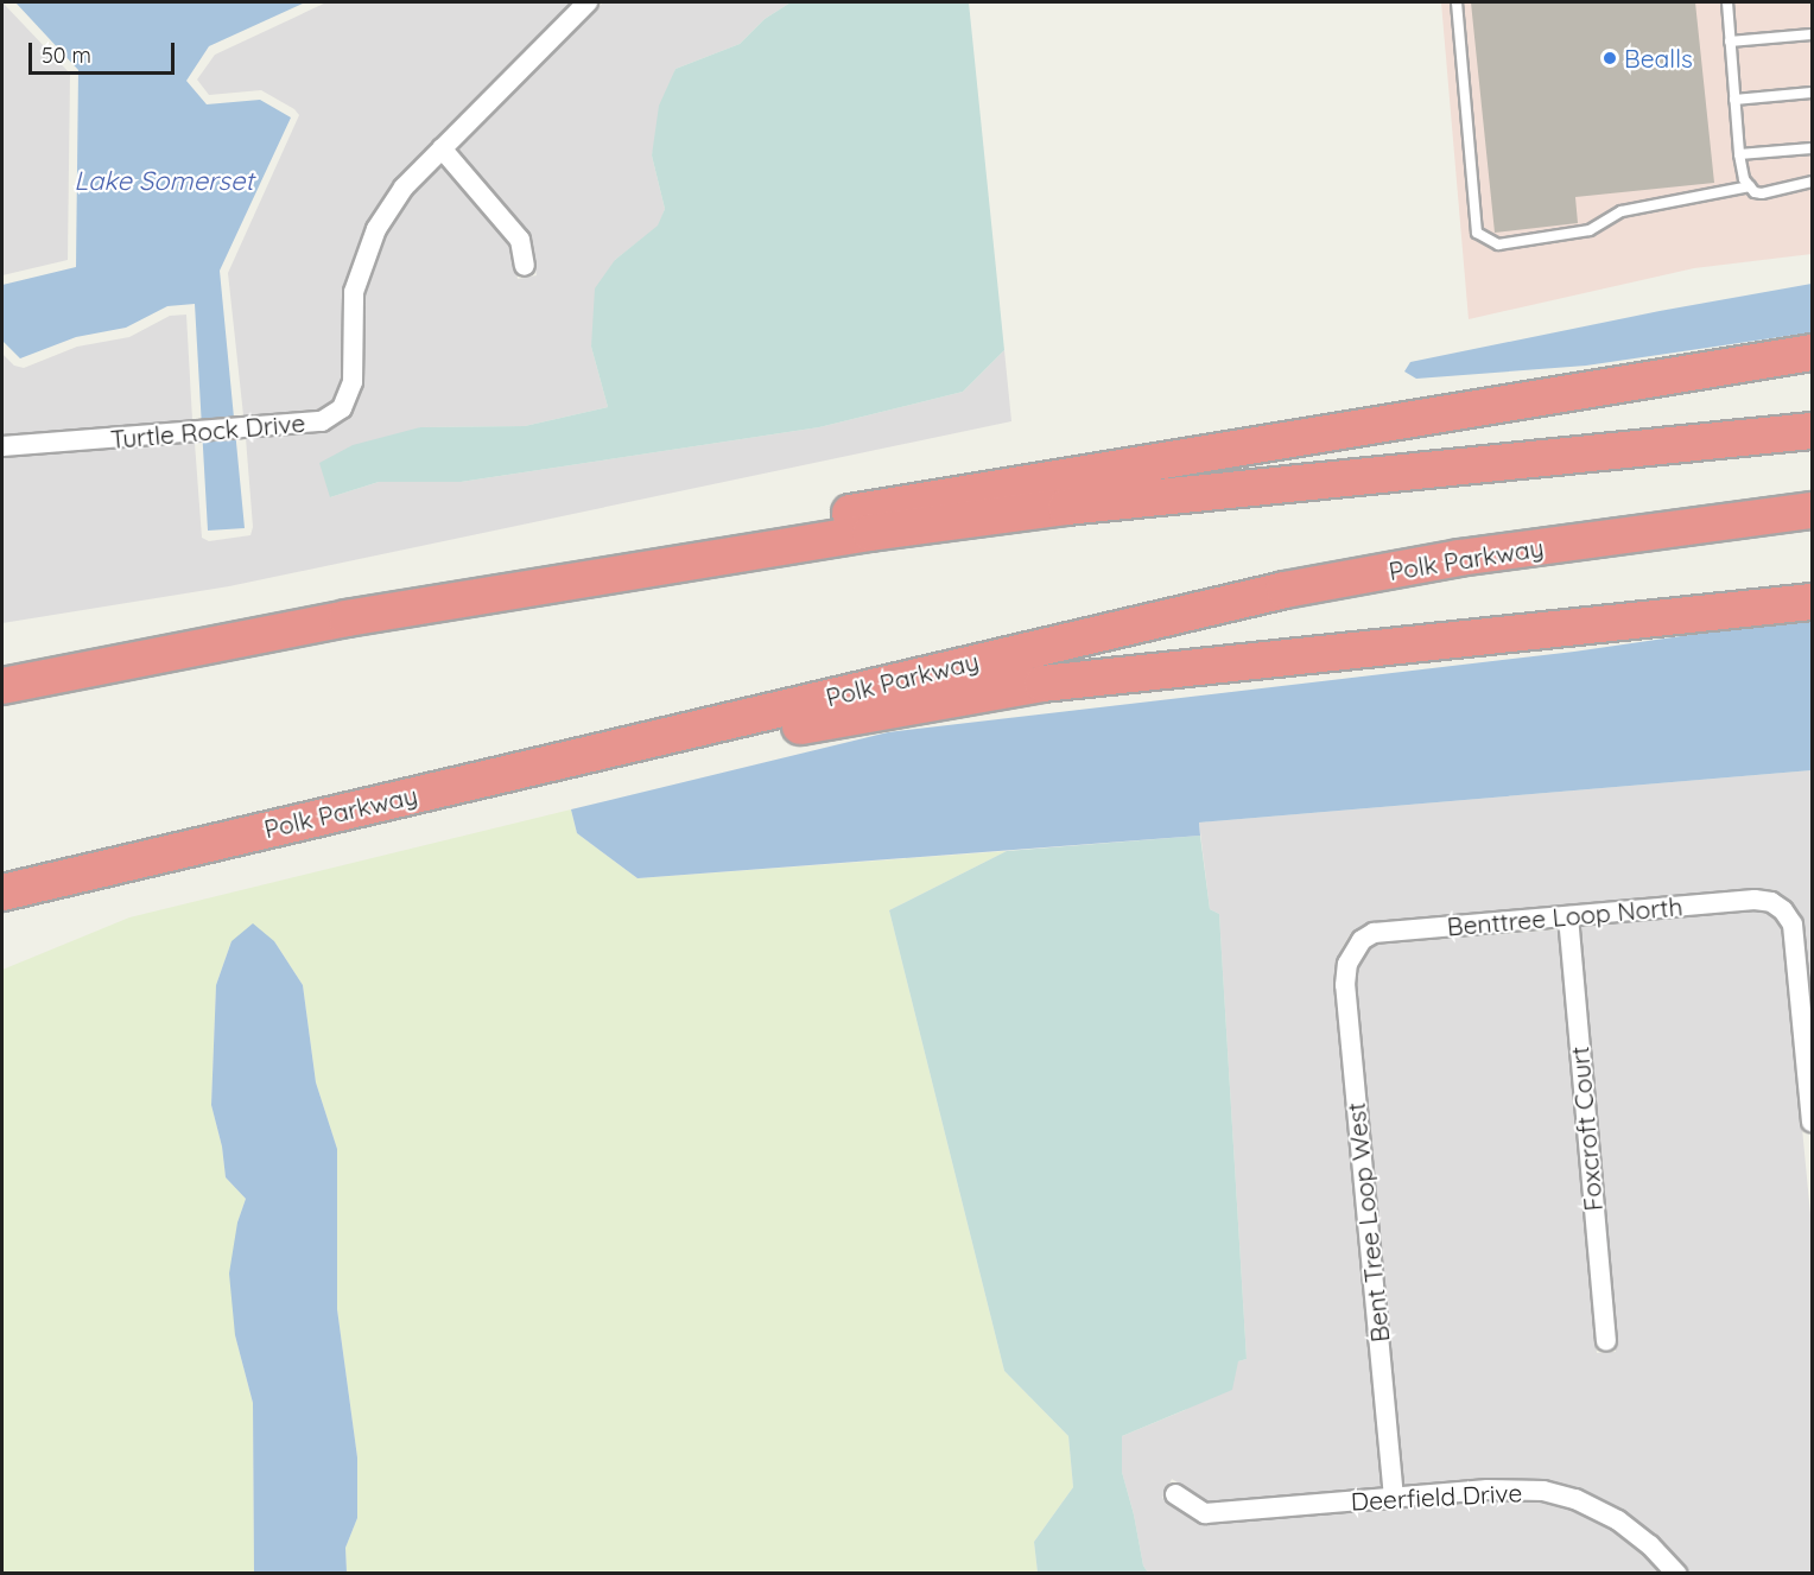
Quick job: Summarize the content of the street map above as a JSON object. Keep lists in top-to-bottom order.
{
  "streets": {
    "highway": ["Polk Parkway"],
    "street": [
      "Turtle Rock Drive",
      "Benttree Loop North",
      "Foxcroft Court",
      "Bent Tree Loop West",
      "Deerfield Drive"
    ]
  },
  "crossings": [
    ["Benttree Loop North", "Foxcroft Court"],
    ["Benttree Loop North", "Bent Tree Loop West"],
    ["Bent Tree Loop West", "Deerfield Drive"]
  ],
  "water": ["Lake Somerset"],
  "places": ["Bealls"],
  "scale_bar": "50 m"
}
